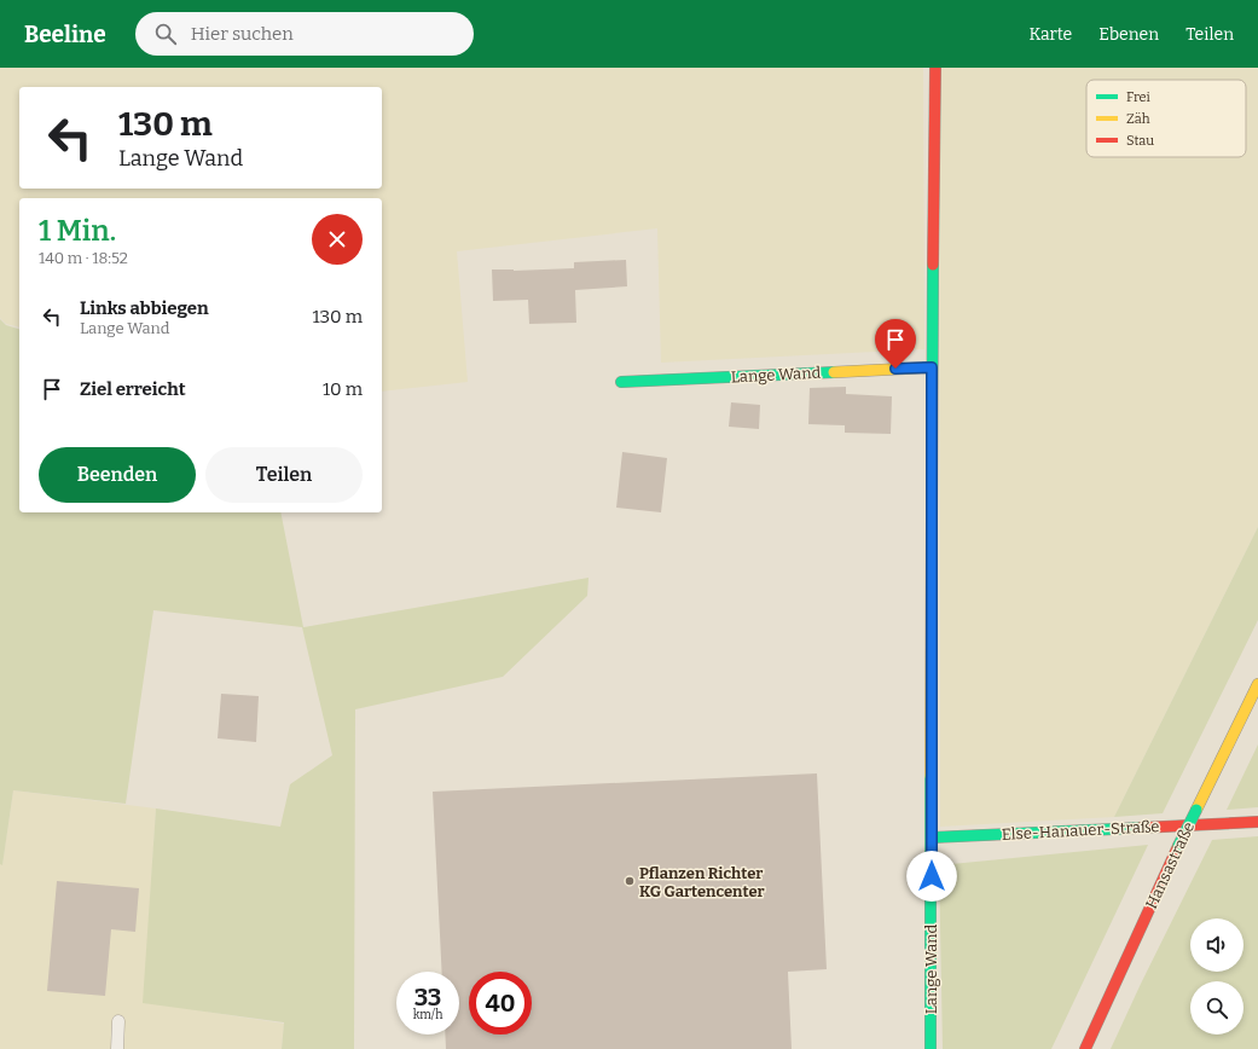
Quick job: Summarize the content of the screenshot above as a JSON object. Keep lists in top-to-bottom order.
{
  "streets": {
    "street": ["Lange Wand", "Else-Hanauer-Straße", "Hansastraße"]
  },
  "crossings": [
    ["Lange Wand", "Else-Hanauer-Straße"]
  ],
  "places": ["Pflanzen Richter KG Gartencenter"],
  "legend": ["Frei", "Zäh", "Stau"],
  "page": {
    "header": "Beeline",
    "search": "Hier suchen",
    "nav": ["Karte", "Ebenen", "Teilen"],
    "turn": ["130 m", "Lange Wand"],
    "heading": ["1 Min.", "140 m · 18:52"],
    "list": [
      {
        "name": "Links abbiegen",
        "note": "Lange Wand",
        "value": "130 m"
      },
      {
        "name": "Ziel erreicht",
        "value": "10 m"
      }
    ],
    "buttons": ["Beenden", "Teilen"],
    "speed": "33 km/h",
    "limit": "40"
  }
}
